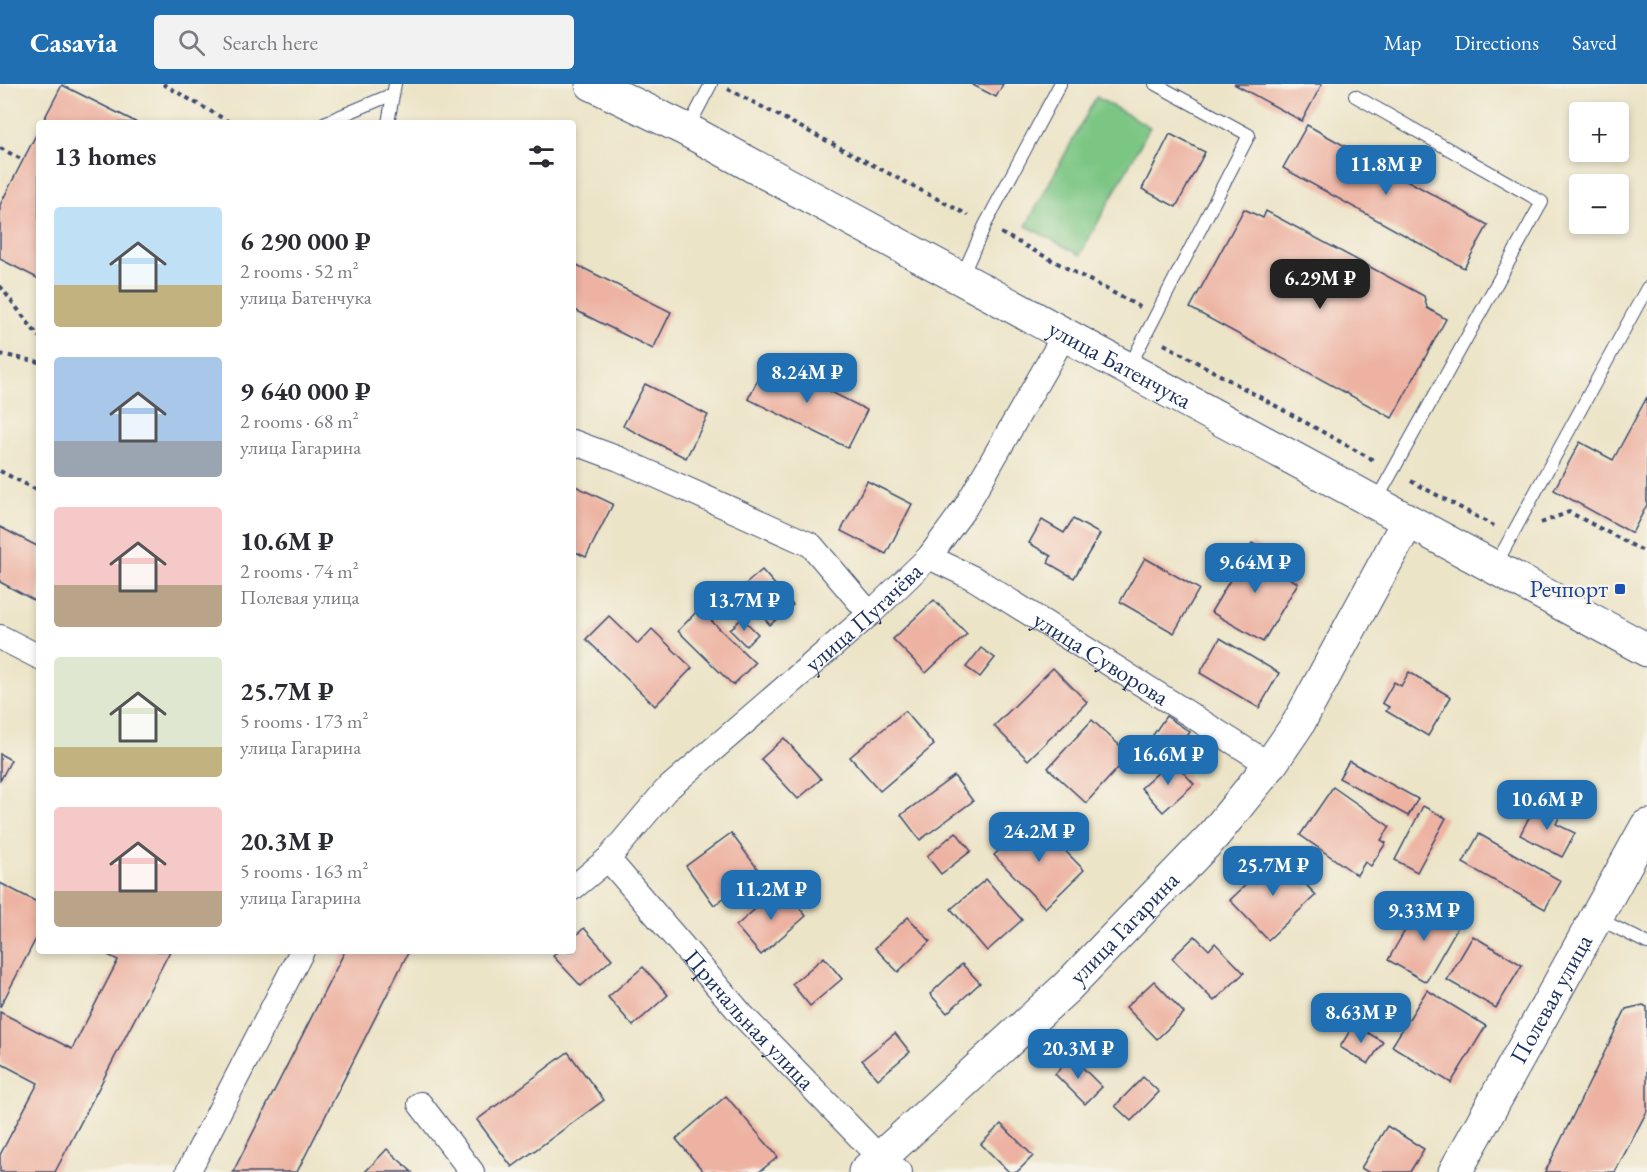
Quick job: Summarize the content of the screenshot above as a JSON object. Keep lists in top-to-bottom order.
{
  "streets": {
    "street": [
      "улица Батенчука",
      "улица Пугачёва",
      "улица Суворова",
      "улица Гагарина",
      "Полевая улица",
      "Причальная улица"
    ]
  },
  "crossings": [
    ["улица Батенчука", "улица Пугачёва"],
    ["улица Батенчука", "улица Гагарина"],
    ["улица Пугачёва", "улица Суворова"],
    ["улица Пугачёва", "Причальная улица"],
    ["улица Суворова", "улица Гагарина"],
    ["улица Гагарина", "Причальная улица"]
  ],
  "places": {
    "transit": ["Речпорт"]
  },
  "page": {
    "header": "Casavia",
    "search": "Search here",
    "nav": ["Map", "Directions", "Saved"],
    "map_buttons": ["+", "−"],
    "heading": "13 homes",
    "price": [
      "11.8M ₽",
      "6.29M ₽",
      "8.24M ₽",
      "9.64M ₽",
      "13.7M ₽",
      "16.6M ₽",
      "10.6M ₽",
      "24.2M ₽",
      "25.7M ₽",
      "11.2M ₽",
      "9.33M ₽",
      "8.63M ₽",
      "20.3M ₽"
    ],
    "list": [
      {
        "name": "6 290 000 ₽",
        "note": "2 rooms · 52 m² · улица Батенчука"
      },
      {
        "name": "9 640 000 ₽",
        "note": "2 rooms · 68 m² · улица Гагарина"
      },
      {
        "name": "10.6M ₽",
        "note": "2 rooms · 74 m² · Полевая улица"
      },
      {
        "name": "25.7M ₽",
        "note": "5 rooms · 173 m² · улица Гагарина"
      },
      {
        "name": "20.3M ₽",
        "note": "5 rooms · 163 m² · улица Гагарина"
      }
    ]
  }
}
